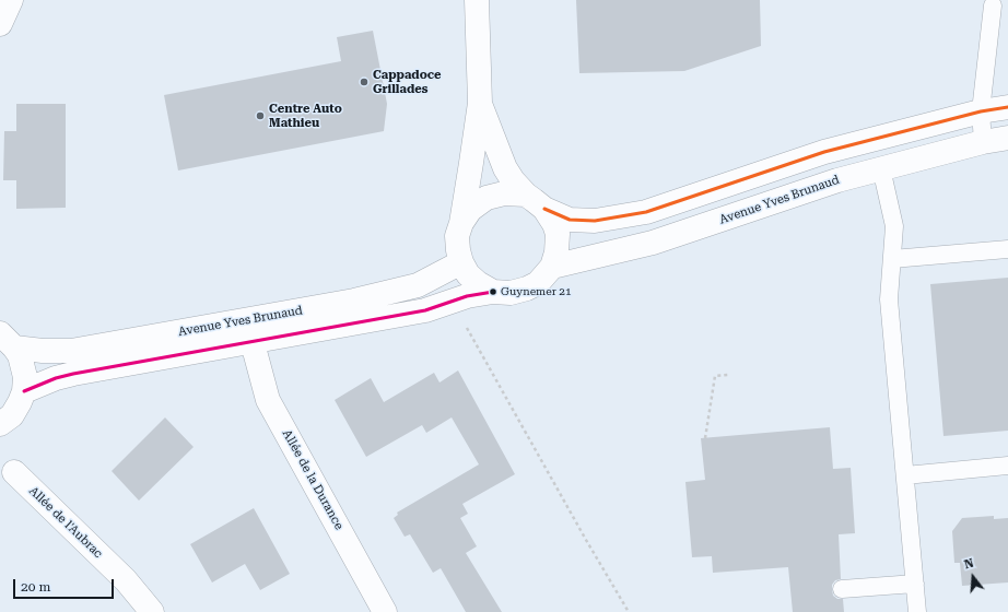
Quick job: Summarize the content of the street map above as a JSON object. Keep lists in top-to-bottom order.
{
  "streets": {
    "street": ["Avenue Yves Brunaud", "Allée de la Durance", "Allée de l'Aubrac"]
  },
  "crossings": [
    ["Avenue Yves Brunaud", "Allée de la Durance"]
  ],
  "places": ["Cappadoce Grillades", "Centre Auto Mathieu", "Guynemer 21"],
  "scale_bar": "20 m",
  "north": "top"
}
